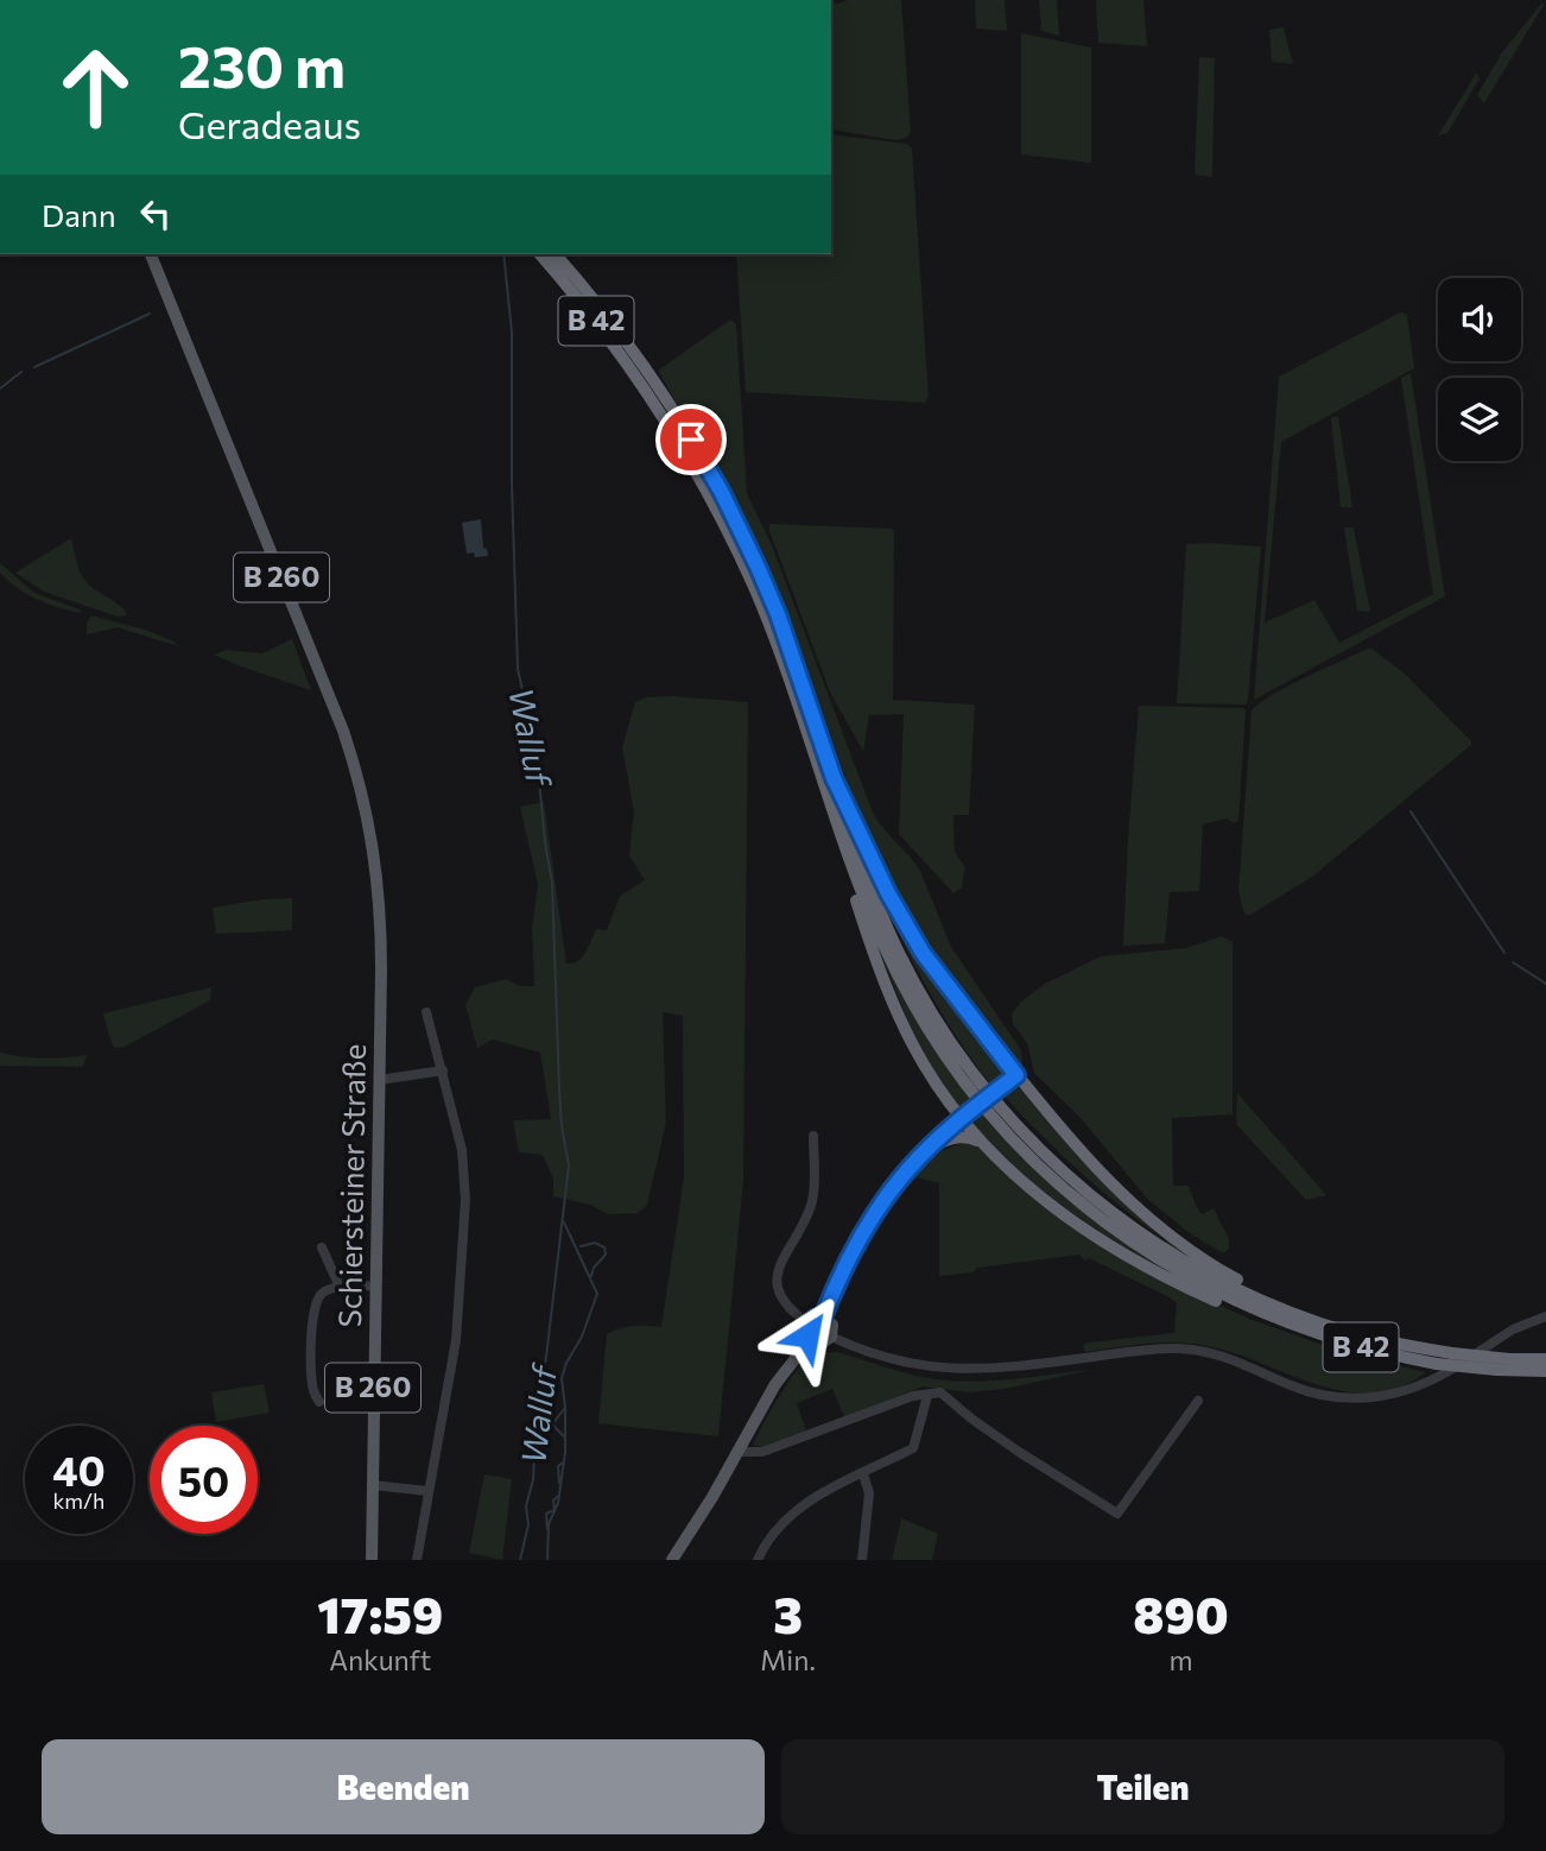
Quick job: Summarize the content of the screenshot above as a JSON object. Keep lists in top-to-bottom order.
{
  "streets": {
    "highway": ["B 42"],
    "main road": ["B 260", "Schiersteiner Straße"]
  },
  "water": ["Walluf"],
  "page": {
    "turn": ["230 m", "Geradeaus"],
    "then": "Dann",
    "speed": "40 km/h",
    "limit": "50",
    "eta": [
      "17:59",
      "Ankunft",
      "3",
      "Min.",
      "890",
      "m"
    ],
    "buttons": ["Beenden", "Teilen"]
  }
}
